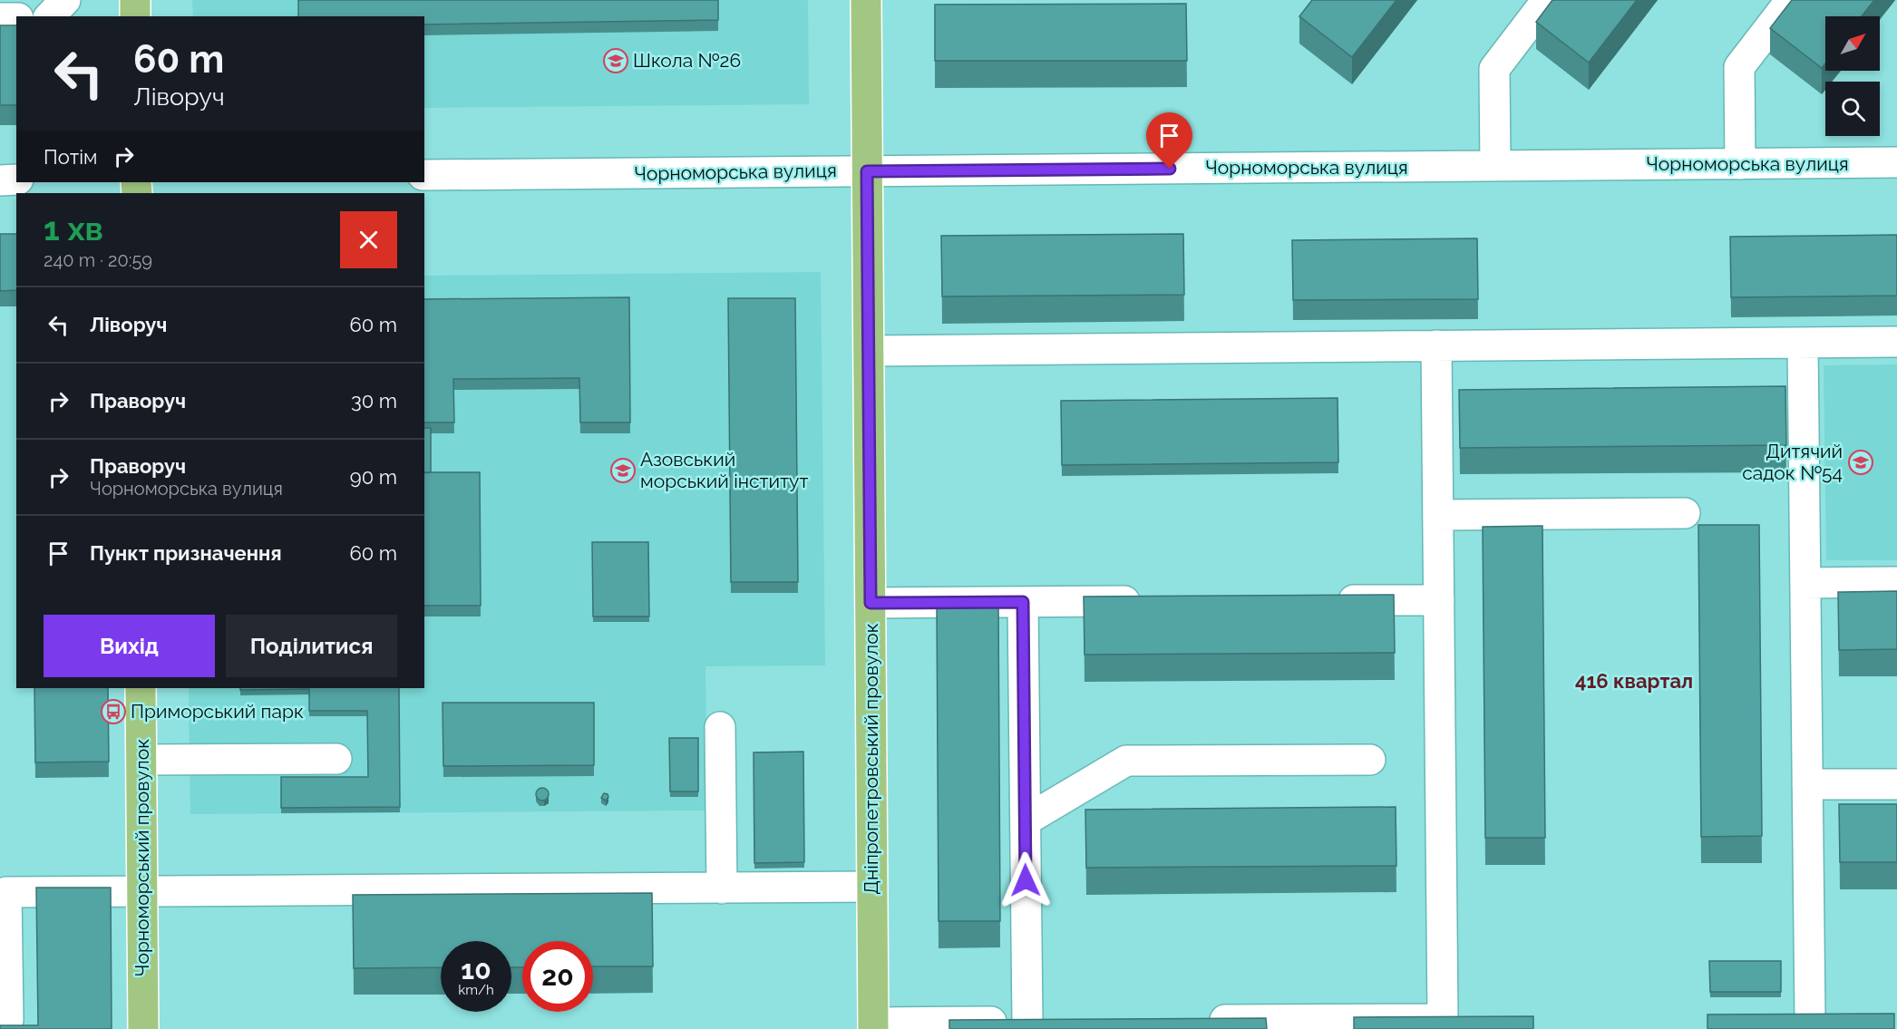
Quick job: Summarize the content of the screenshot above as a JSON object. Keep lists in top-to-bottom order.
{
  "streets": {
    "main road": ["Дніпропетровський провулок", "Чорноморський провулок"],
    "street": ["Чорноморська вулиця"]
  },
  "crossings": [
    ["Чорноморська вулиця", "Дніпропетровський провулок"]
  ],
  "districts": ["416 квартал"],
  "places": {
    "school or university": ["Школа №26", "Дитячий садок №54", "Азовський морський інститут"],
    "bus stop": ["Приморський парк"]
  },
  "north": "top right",
  "page": {
    "turn": ["60 m", "Ліворуч"],
    "then": "Потім",
    "heading": ["1 хв", "240 m · 20:59"],
    "list": [
      {
        "name": "Ліворуч",
        "value": "60 m"
      },
      {
        "name": "Праворуч",
        "value": "30 m"
      },
      {
        "name": "Праворуч",
        "note": "Чорноморська вулиця",
        "value": "90 m"
      },
      {
        "name": "Пункт призначення",
        "value": "60 m"
      }
    ],
    "buttons": ["Вихід", "Поділитися"],
    "speed": "10 km/h",
    "limit": "20"
  }
}
